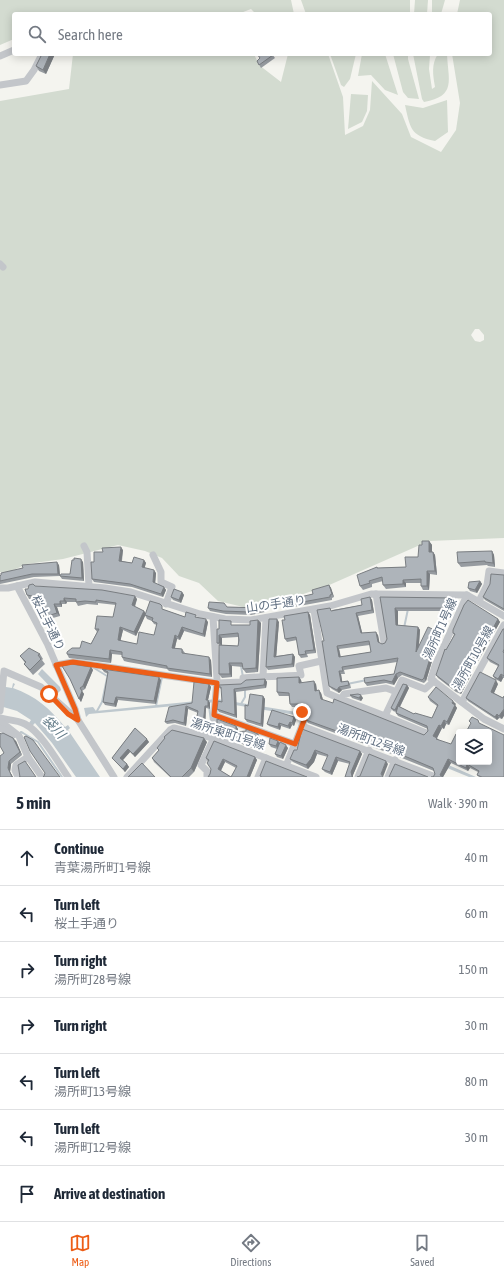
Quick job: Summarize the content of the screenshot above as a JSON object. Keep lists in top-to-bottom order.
{
  "streets": {
    "street": [
      "山の手通り",
      "桜土手通り",
      "湯所町1号線",
      "湯所町10号線",
      "湯所東町1号線",
      "湯所町12号線"
    ]
  },
  "crossings": [
    ["山の手通り", "桜土手通り"],
    ["山の手通り", "湯所町1号線"]
  ],
  "water": ["袋川"],
  "page": {
    "search": "Search here",
    "heading": ["5 min", "Walk · 390 m"],
    "list": [
      ["Continue", "青葉湯所町1号線", "40 m"],
      ["Turn left", "桜土手通り", "60 m"],
      ["Turn right", "湯所町28号線", "150 m"],
      ["Turn right", "30 m"],
      ["Turn left", "湯所町13号線", "80 m"],
      ["Turn left", "湯所町12号線", "30 m"],
      "Arrive at destination"
    ],
    "nav": ["Map", "Directions", "Saved"]
  }
}
